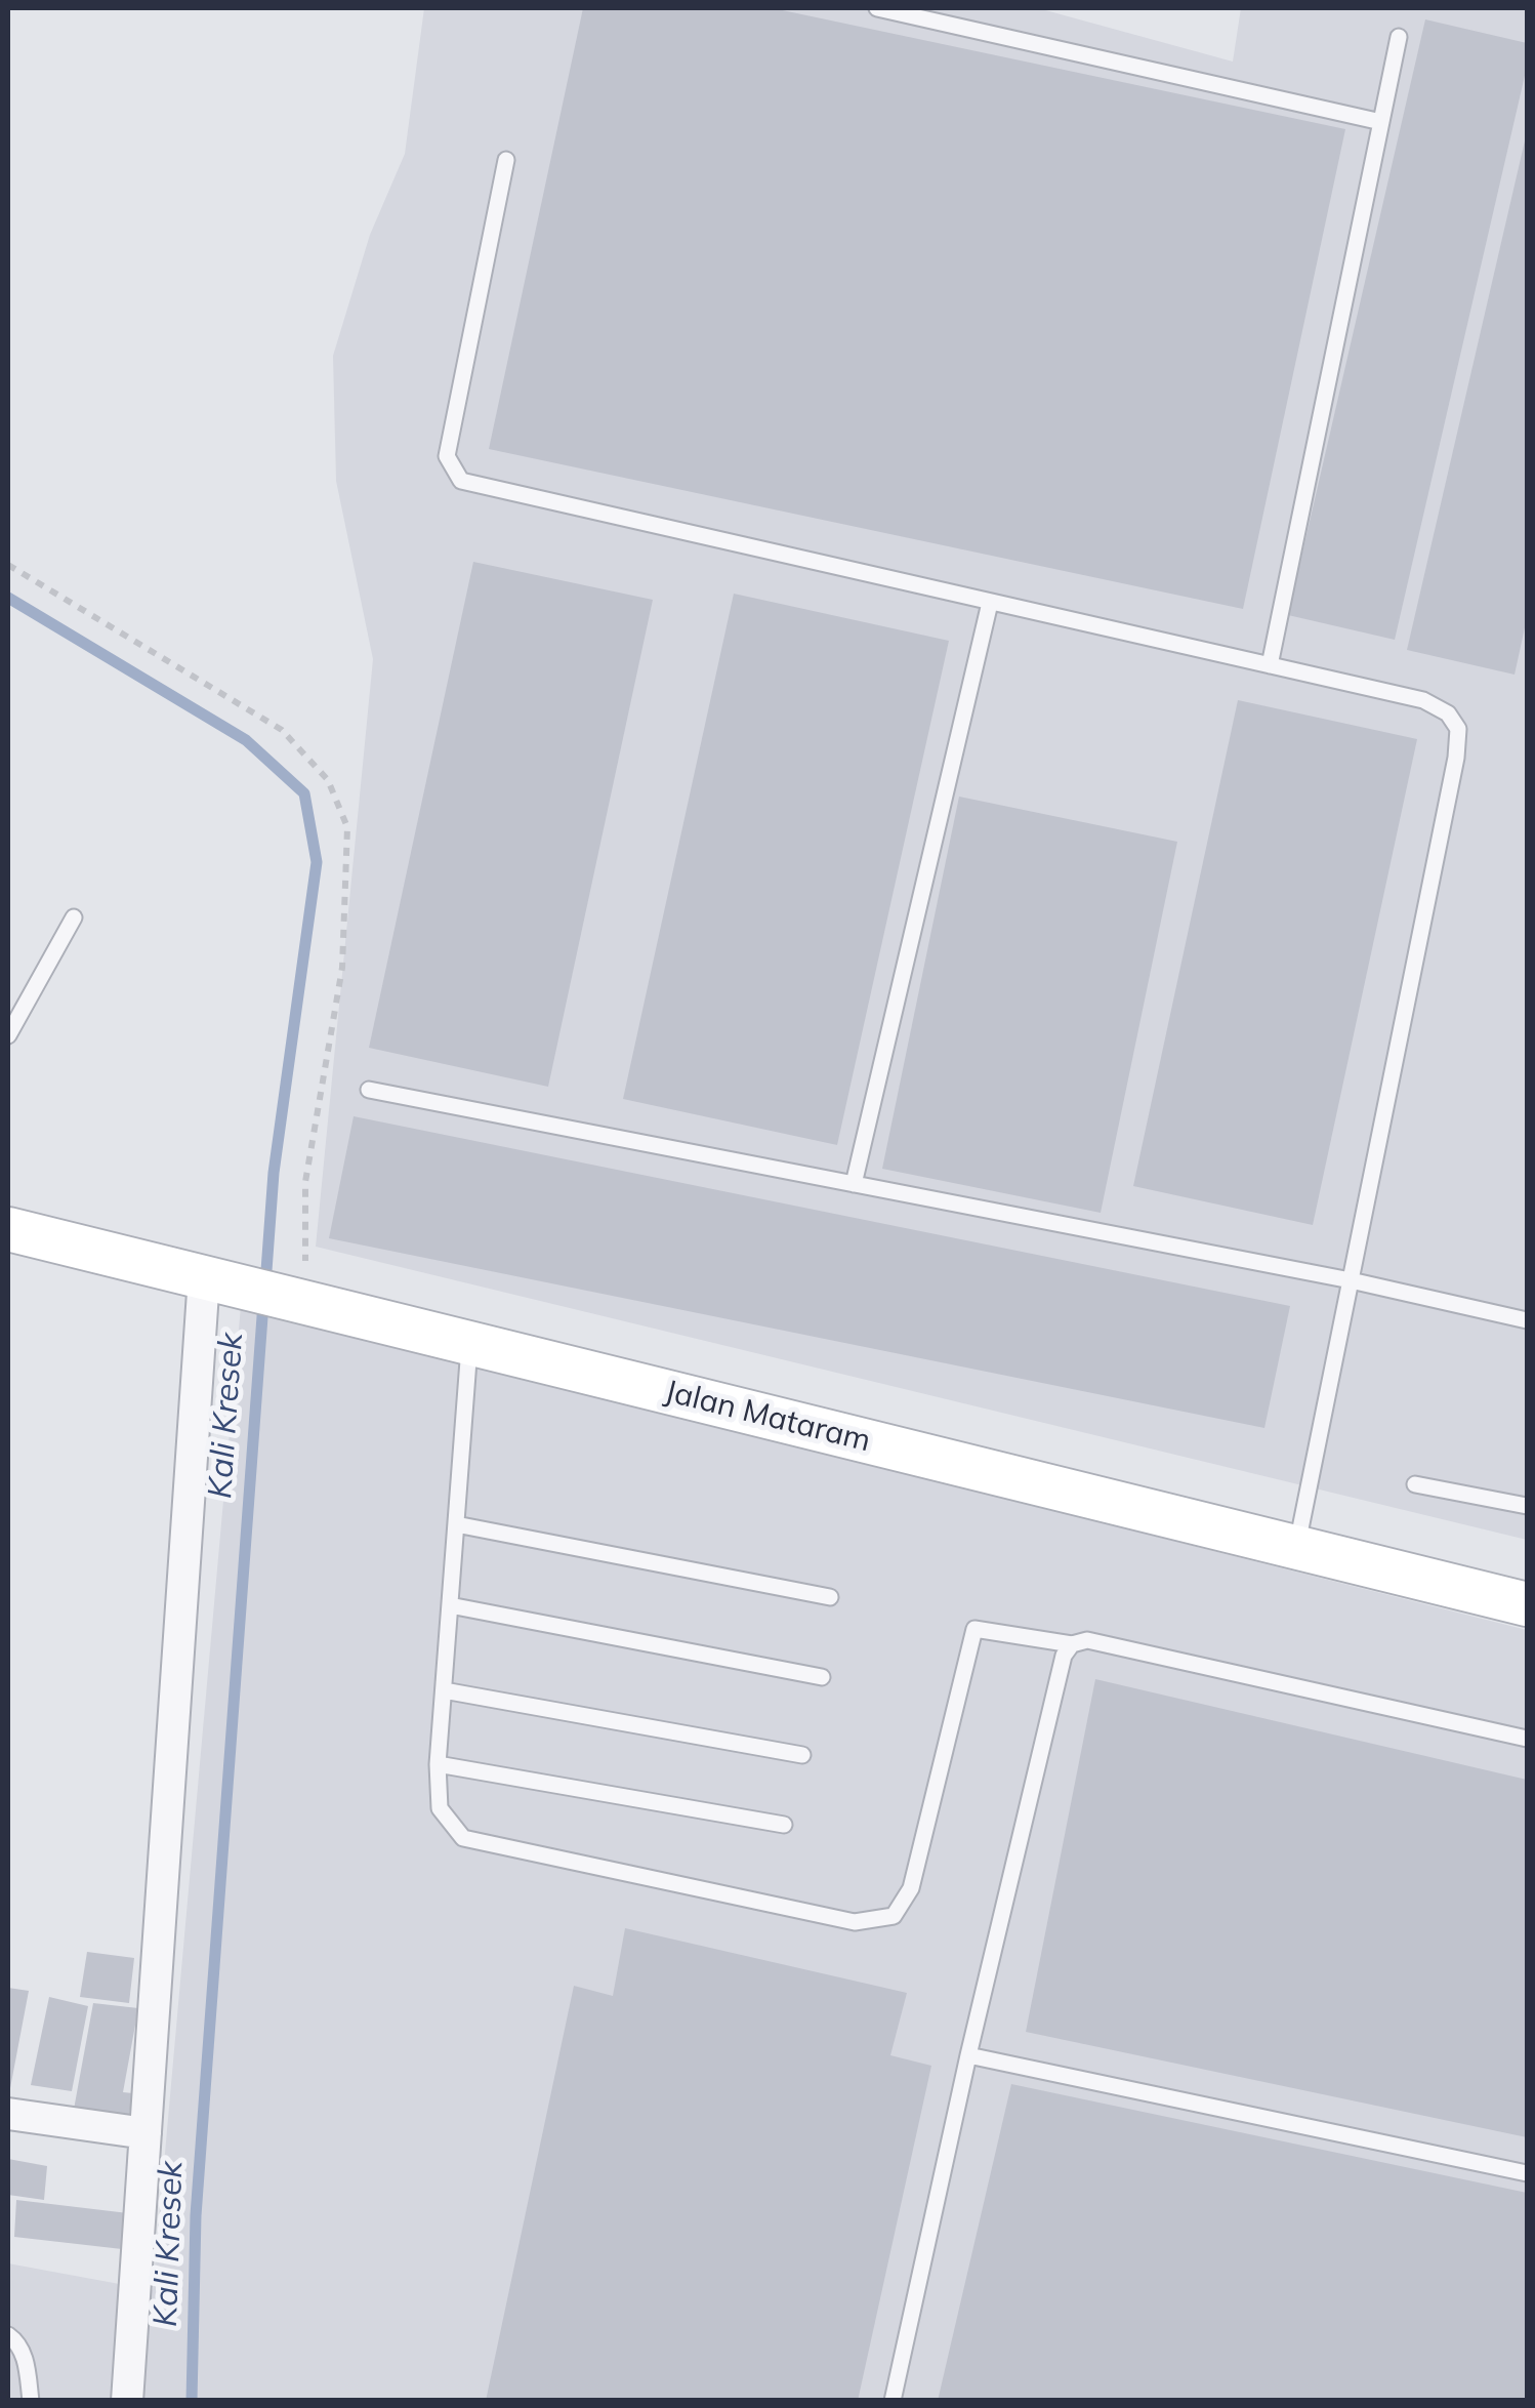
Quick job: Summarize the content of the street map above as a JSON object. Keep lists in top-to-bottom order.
{
  "streets": {
    "main road": ["Jalan Mataram"]
  },
  "water": ["Kali Kresek"]
}
